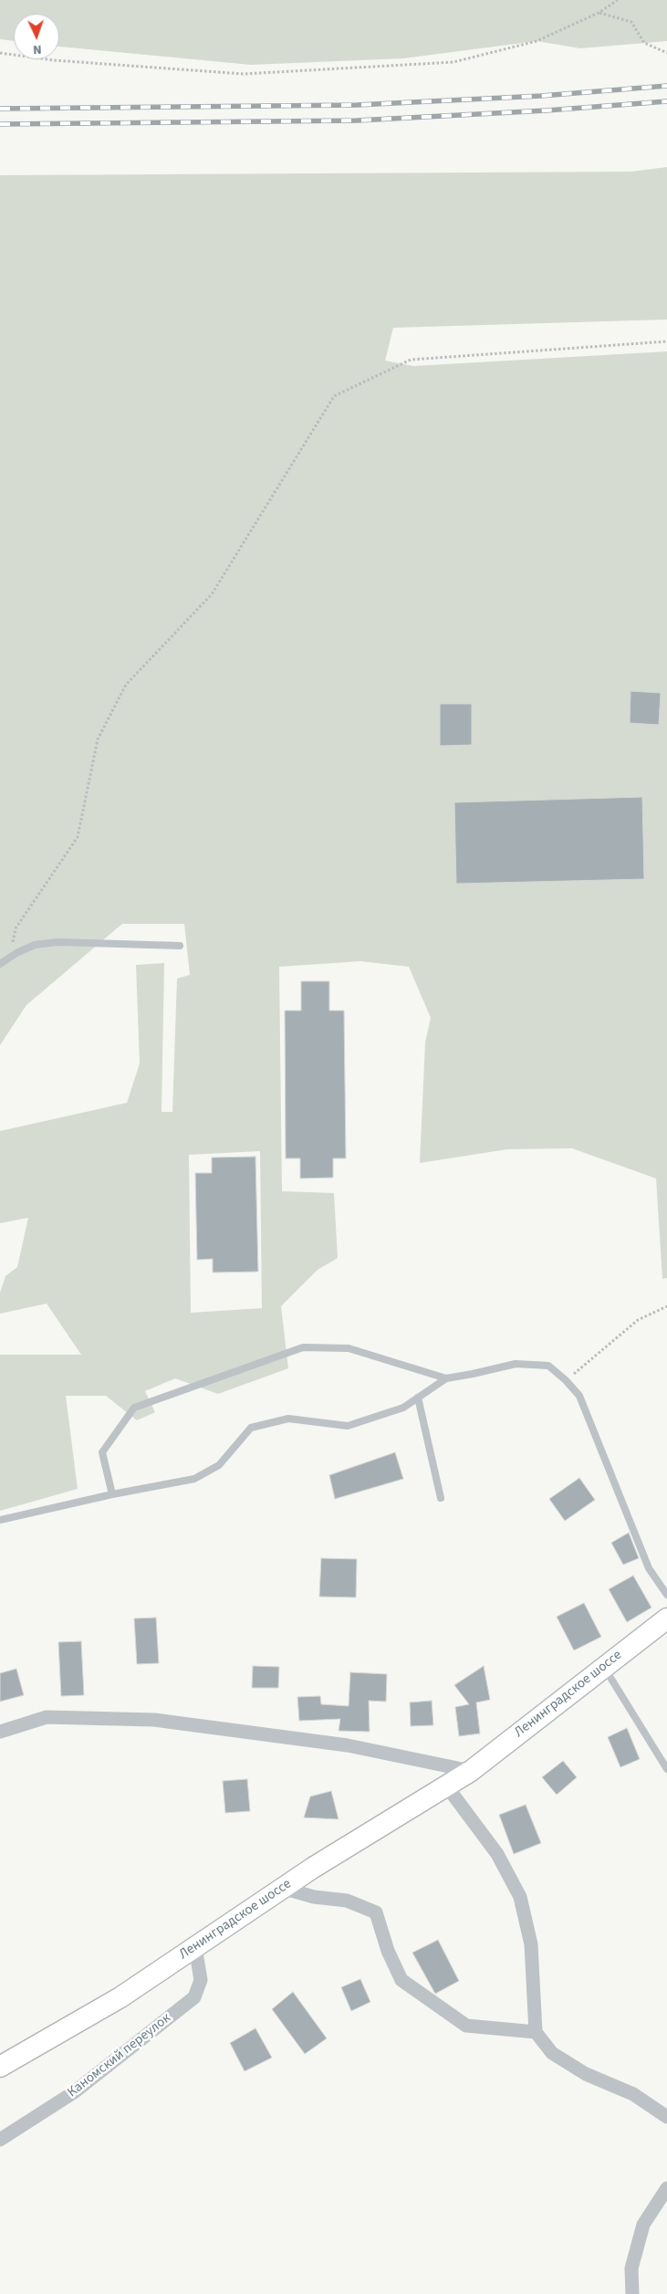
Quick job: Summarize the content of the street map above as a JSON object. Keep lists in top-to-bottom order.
{
  "streets": {
    "main road": ["Ленинградское шоссе"],
    "street": ["Каномский переулок"]
  },
  "crossings": [
    ["Ленинградское шоссе", "Каномский переулок"]
  ],
  "north": "bottom"
}
